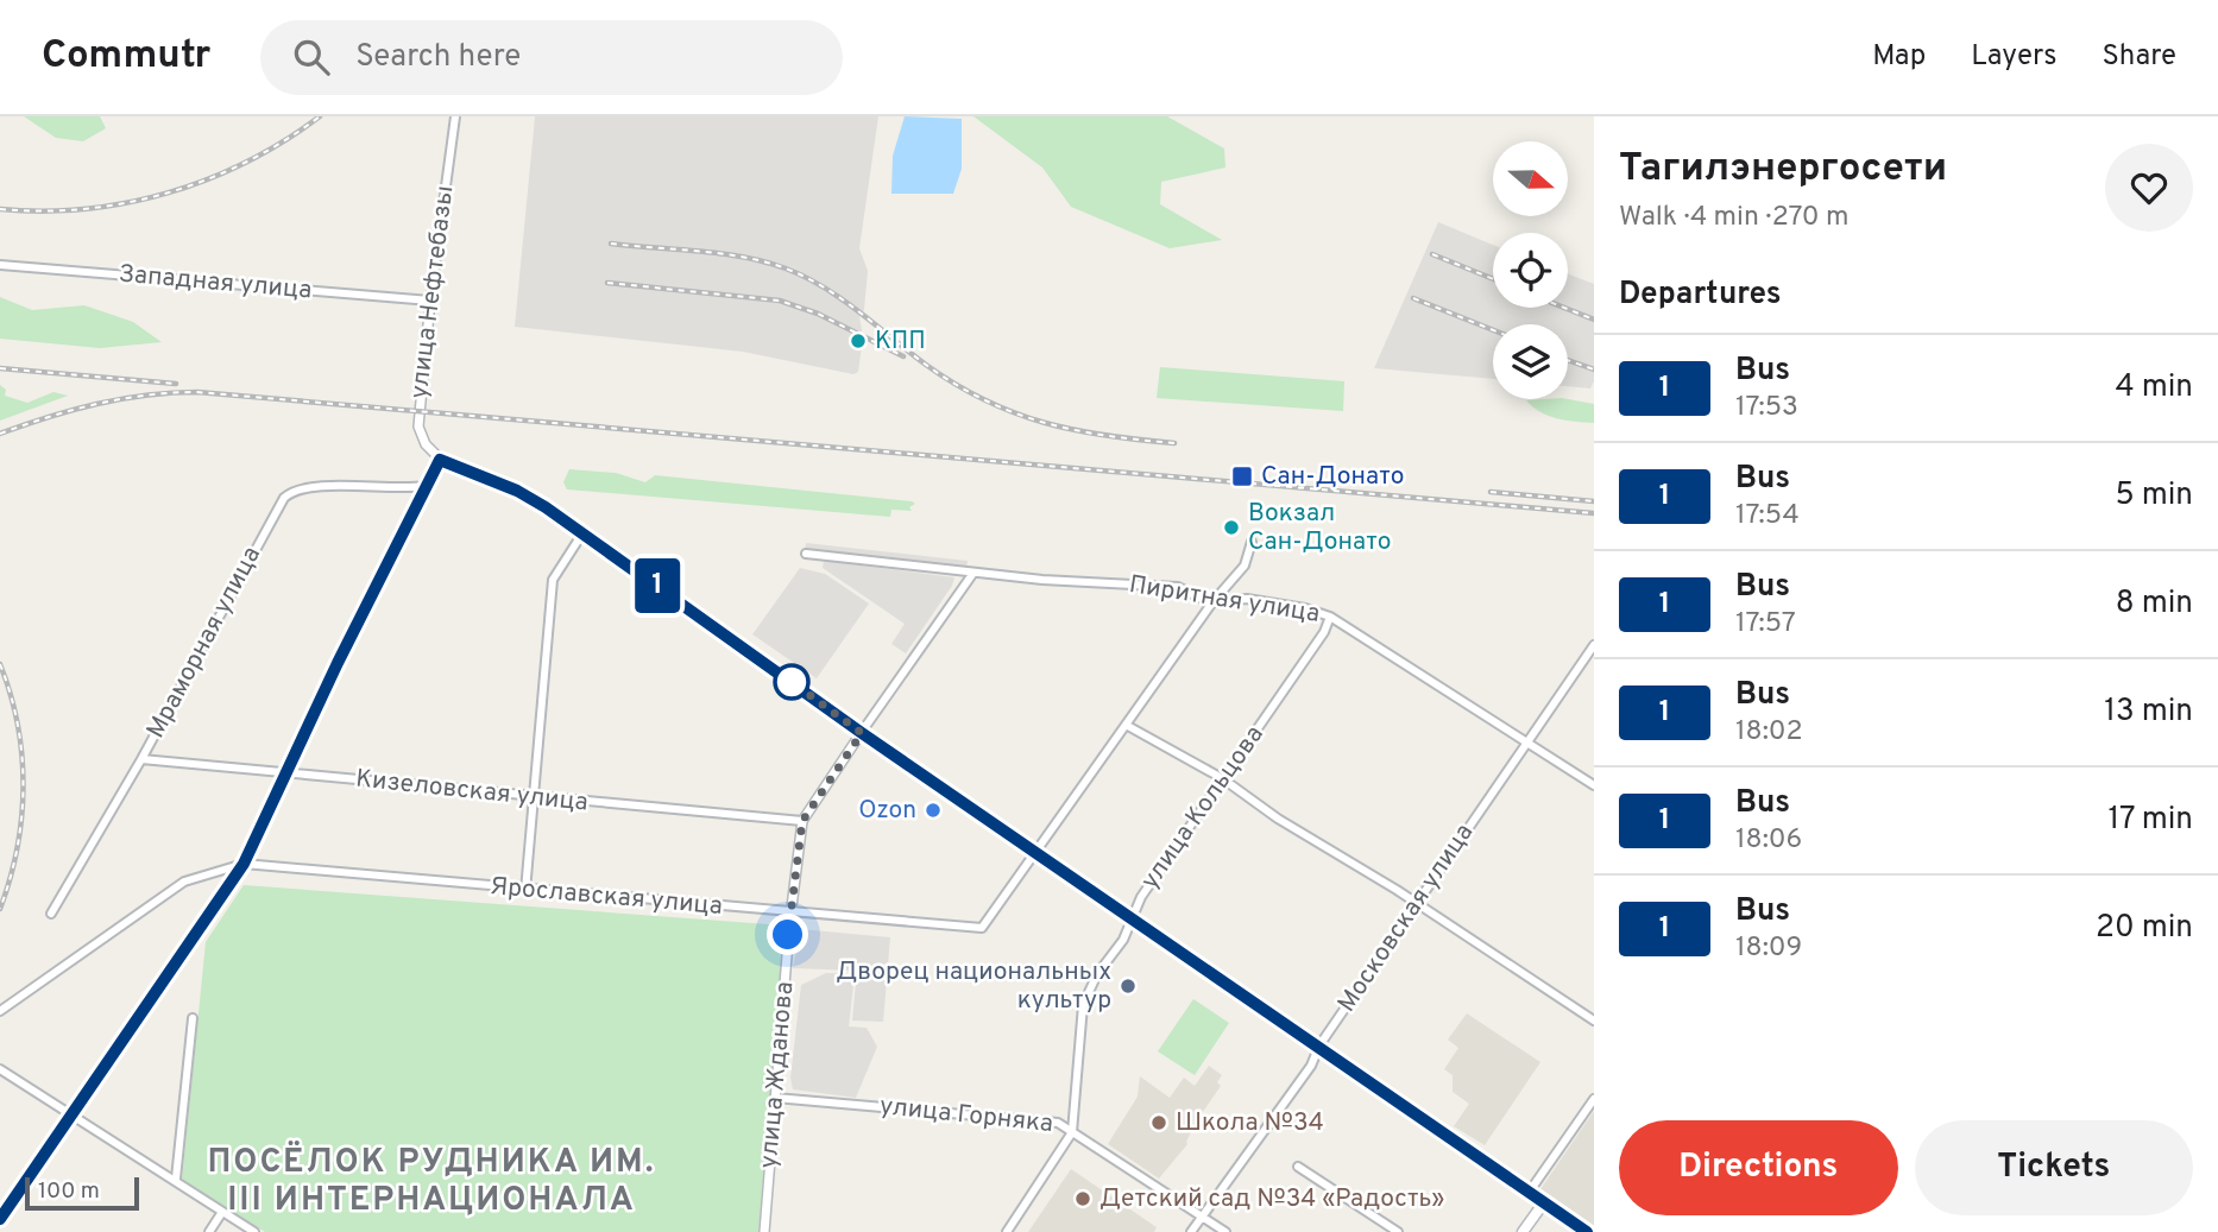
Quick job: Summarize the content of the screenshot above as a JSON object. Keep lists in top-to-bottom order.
{
  "streets": {
    "street": [
      "Западная улица",
      "улица Нефтебазы",
      "Пиритная улица",
      "Мраморная улица",
      "Кизеловская улица",
      "улица Кольцова",
      "Ярославская улица",
      "Московская улица",
      "улица Жданова",
      "улица Горняка"
    ]
  },
  "crossings": [
    ["Западная улица", "улица Нефтебазы"],
    ["Пиритная улица", "улица Кольцова"],
    ["Пиритная улица", "Ярославская улица"],
    ["Пиритная улица", "Московская улица"],
    ["Пиритная улица", "улица Жданова"],
    ["Мраморная улица", "Кизеловская улица"],
    ["Кизеловская улица", "улица Жданова"],
    ["улица Кольцова", "улица Горняка"],
    ["Ярославская улица", "улица Жданова"],
    ["Московская улица", "улица Горняка"],
    ["улица Жданова", "улица Горняка"]
  ],
  "districts": ["ПОСЁЛОК РУДНИКА ИМ. III ИНТЕРНАЦИОНАЛА"],
  "places": {
    "other": [
      "КПП",
      "Вокзал Сан-Донато",
      "Ozon",
      "Дворец национальных культур",
      "Школа №34",
      "Детский сад №34 «Радость»"
    ],
    "transit": ["Сан-Донато"]
  },
  "lines": ["bus line 1"],
  "scale_bar": "100 m",
  "north": "right",
  "page": {
    "header": "Commutr",
    "search": "Search here",
    "nav": ["Map", "Layers", "Share"],
    "on_map": "1",
    "heading": [
      ["Тагилэнергосети", "Walk · 4 min · 270 m"],
      "Departures"
    ],
    "list": [
      {
        "mark": "1",
        "name": "Bus",
        "note": "17:53",
        "value": "4 min"
      },
      {
        "mark": "1",
        "name": "Bus",
        "note": "17:54",
        "value": "5 min"
      },
      {
        "mark": "1",
        "name": "Bus",
        "note": "17:57",
        "value": "8 min"
      },
      {
        "mark": "1",
        "name": "Bus",
        "note": "18:02",
        "value": "13 min"
      },
      {
        "mark": "1",
        "name": "Bus",
        "note": "18:06",
        "value": "17 min"
      },
      {
        "mark": "1",
        "name": "Bus",
        "note": "18:09",
        "value": "20 min"
      }
    ],
    "buttons": ["Directions", "Tickets"],
    "scale": "100 m"
  }
}
